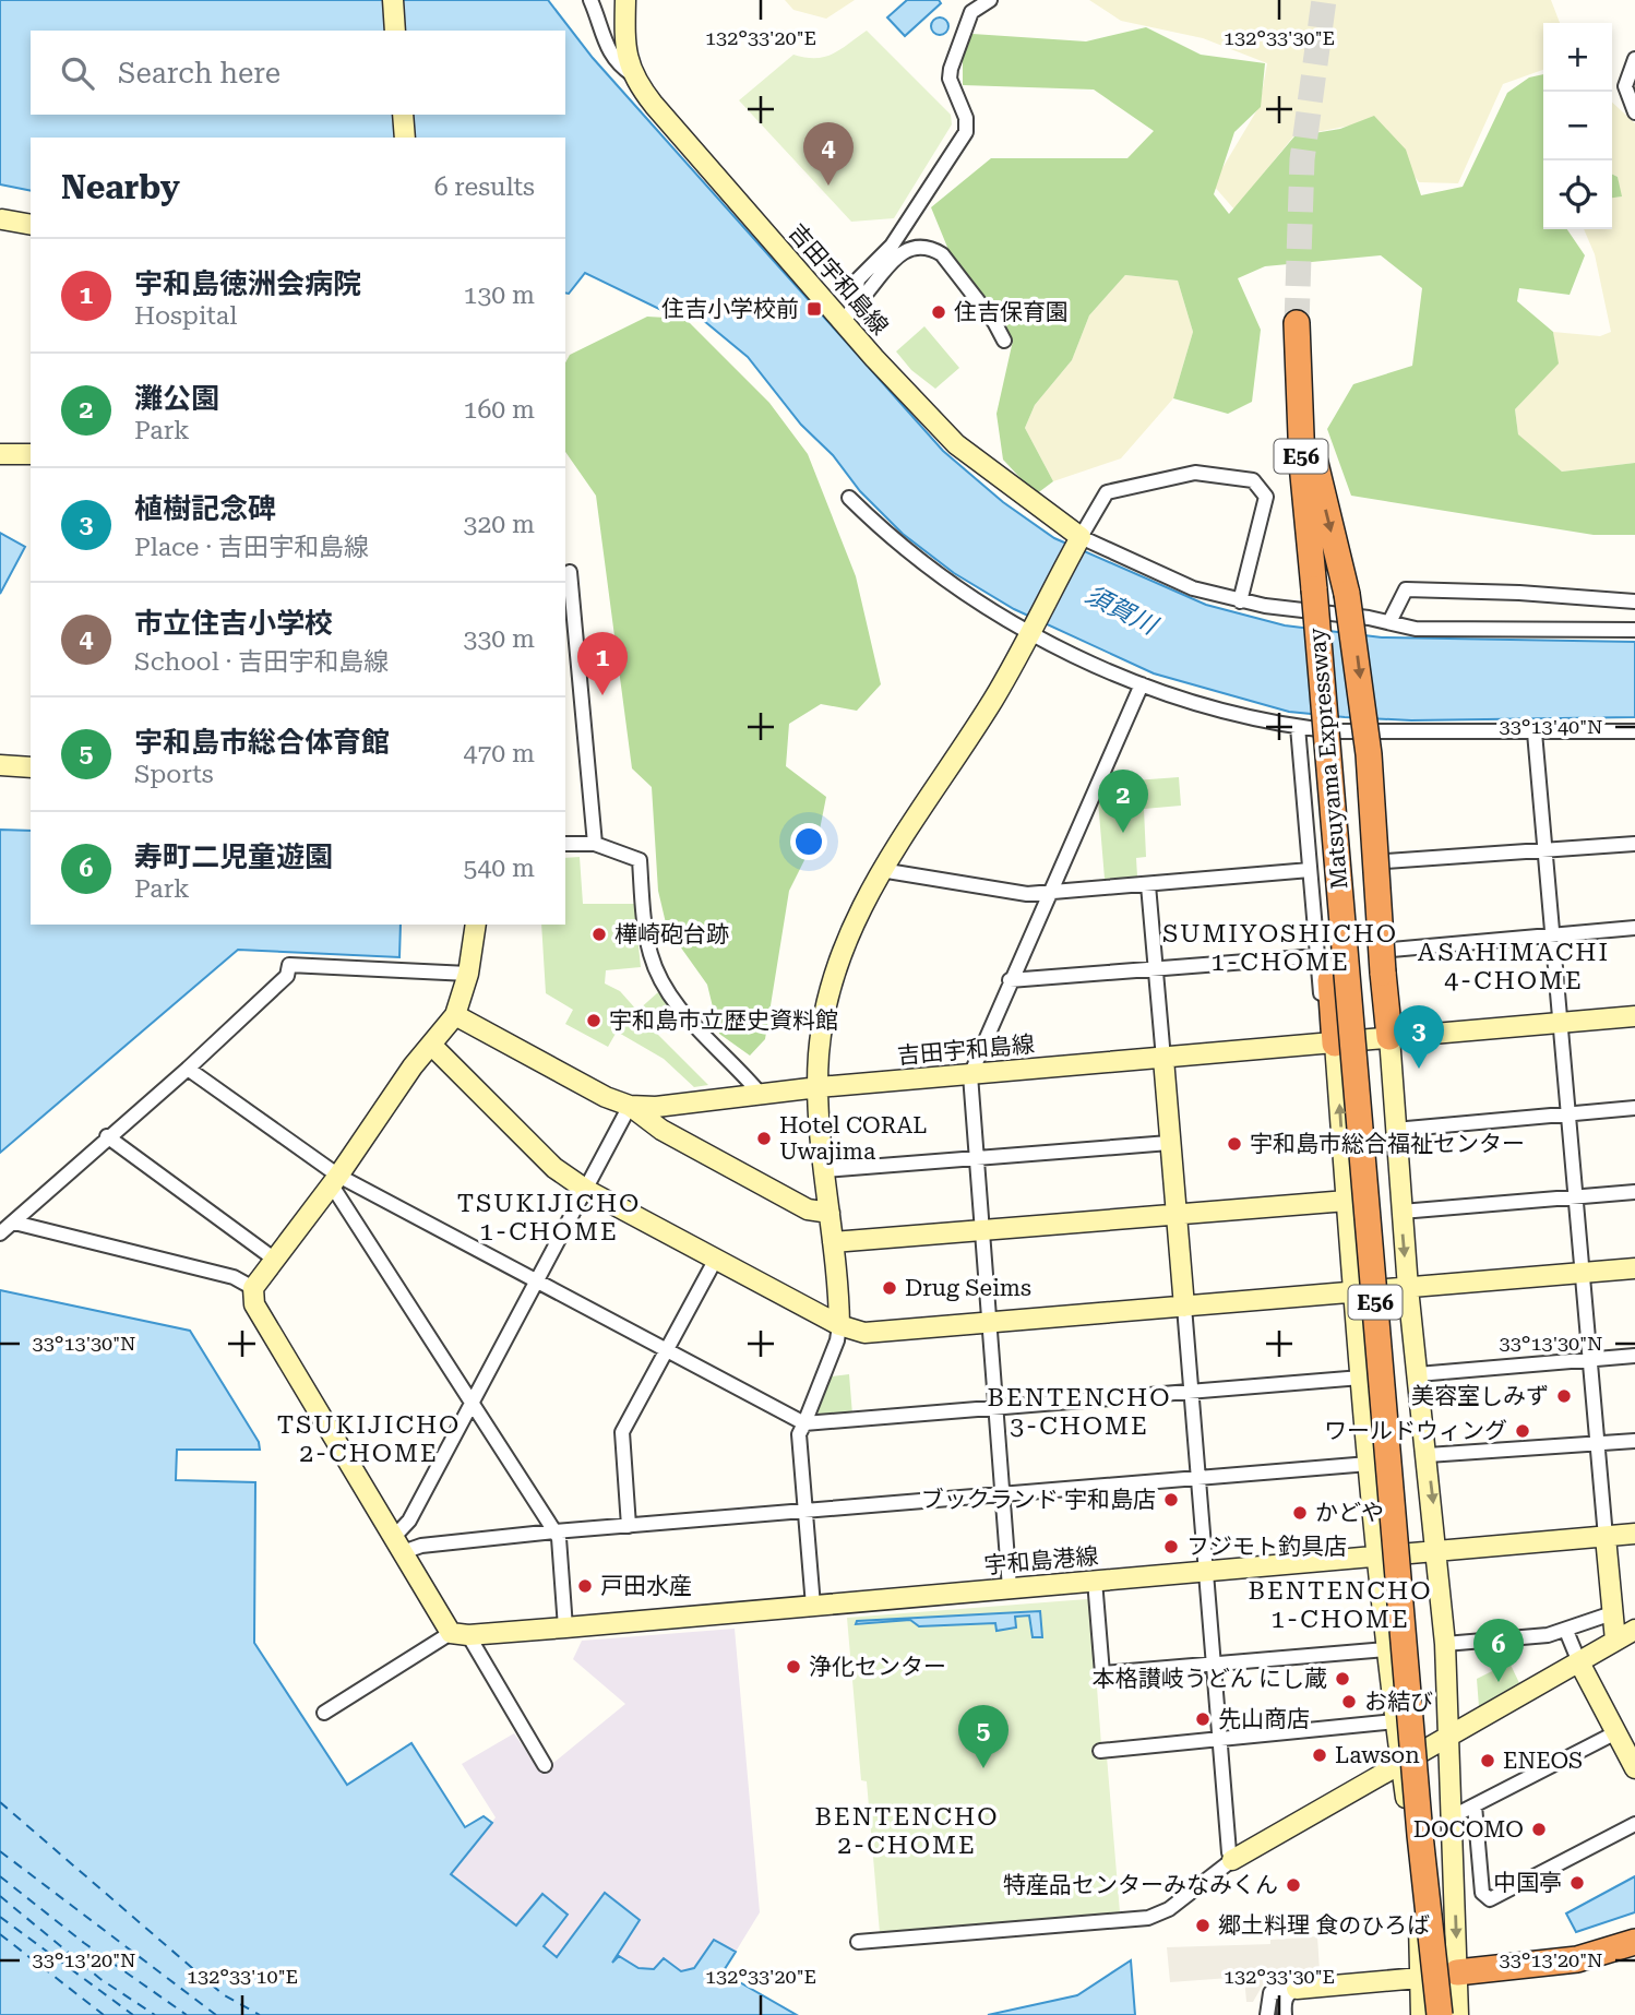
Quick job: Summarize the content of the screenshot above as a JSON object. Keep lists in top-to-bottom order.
{
  "streets": {
    "highway": ["E56", "Matsuyama Expressway"],
    "street": ["吉田宇和島線", "宇和島港線"]
  },
  "crossings": [
    ["E56", "Matsuyama Expressway"]
  ],
  "districts": [
    "SUMIYOSHICHO 1-CHOME",
    "ASAHIMACHI 4-CHOME",
    "TSUKIJICHO 1-CHOME",
    "BENTENCHO 3-CHOME",
    "TSUKIJICHO 2-CHOME",
    "BENTENCHO 1-CHOME",
    "BENTENCHO 2-CHOME"
  ],
  "water": ["須賀川"],
  "places": {
    "transit": ["住吉小学校前"],
    "other": [
      "住吉保育園",
      "樺崎砲台跡",
      "宇和島市立歴史資料館",
      "Hotel CORAL Uwajima",
      "宇和島市総合福祉センター",
      "Drug Seims",
      "美容室しみず",
      "ワールドウィング",
      "ブックランド 宇和島店",
      "かどや",
      "フジモト釣具店",
      "戸田水産",
      "浄化センター",
      "本格讃岐うどん にし蔵",
      "お結び",
      "先山商店",
      "Lawson",
      "ENEOS",
      "DOCOMO",
      "中国亭",
      "特産品センターみなみくん",
      "郷土料理 食のひろば"
    ]
  },
  "page": {
    "map_buttons": ["+", "−"],
    "search": "Search here",
    "pins": [
      "4",
      "1",
      "2",
      "3",
      "6",
      "5"
    ],
    "heading": ["Nearby", "6 results"],
    "list": [
      {
        "mark": "1",
        "name": "宇和島徳洲会病院",
        "note": "Hospital",
        "value": "130 m"
      },
      {
        "mark": "2",
        "name": "灘公園",
        "note": "Park",
        "value": "160 m"
      },
      {
        "mark": "3",
        "name": "植樹記念碑",
        "note": "Place · 吉田宇和島線",
        "value": "320 m"
      },
      {
        "mark": "4",
        "name": "市立住吉小学校",
        "note": "School · 吉田宇和島線",
        "value": "330 m"
      },
      {
        "mark": "5",
        "name": "宇和島市総合体育館",
        "note": "Sports",
        "value": "470 m"
      },
      {
        "mark": "6",
        "name": "寿町二児童遊園",
        "note": "Park",
        "value": "540 m"
      }
    ]
  },
  "coordinates": [
    "132°33'20\"E",
    "132°33'30\"E",
    "33°13'40\"N",
    "33°13'30\"N",
    "33°13'20\"N",
    "132°33'10\"E"
  ]
}
